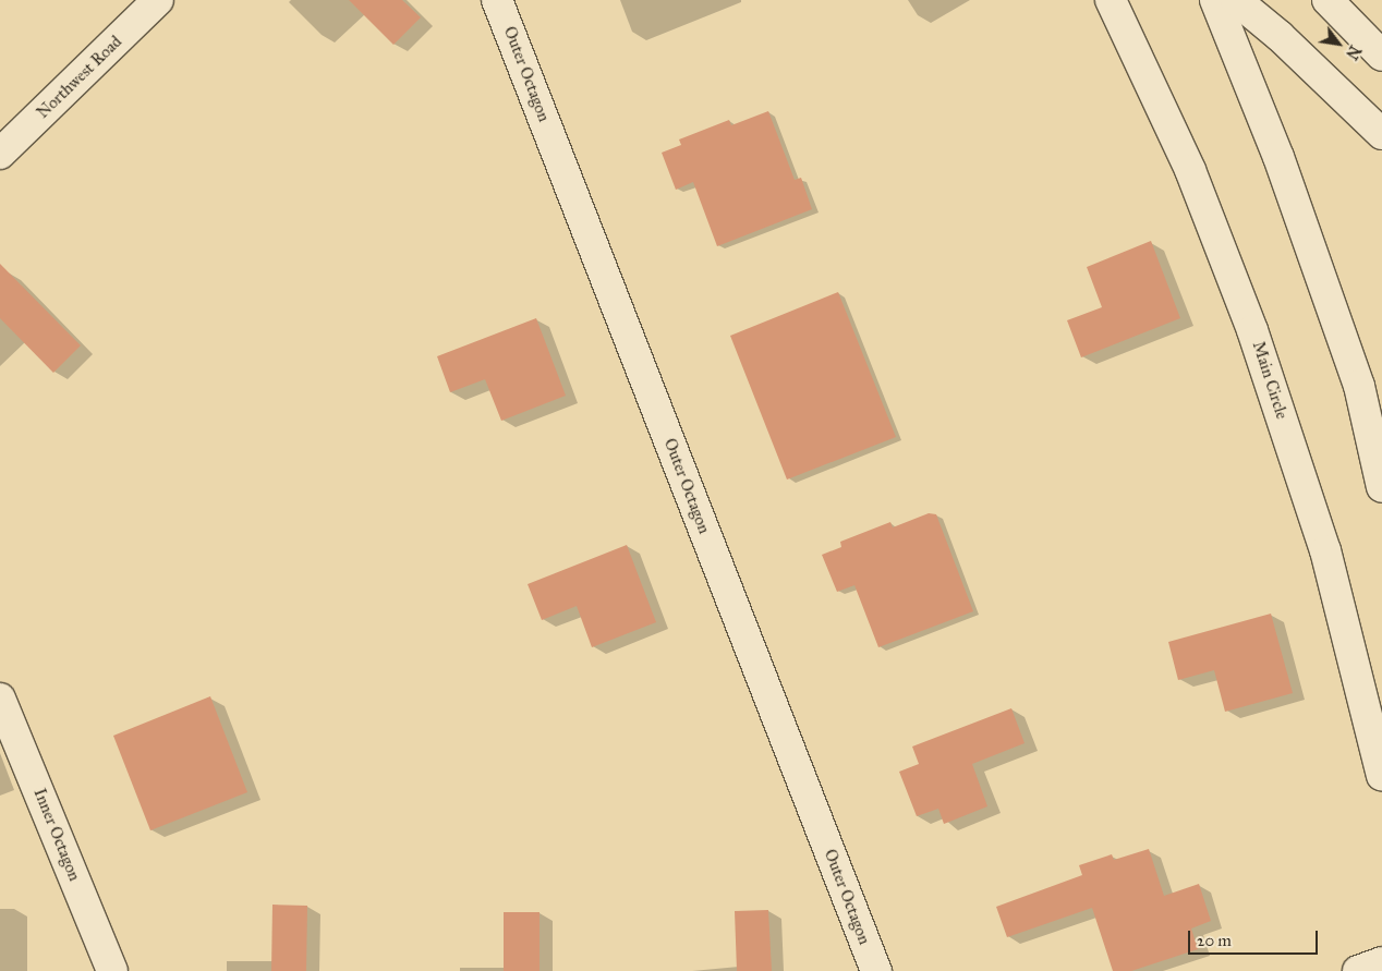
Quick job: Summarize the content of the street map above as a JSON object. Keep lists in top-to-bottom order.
{
  "streets": {
    "street": [
      "Outer Octagon",
      "Northwest Road",
      "Main Circle",
      "Inner Octagon"
    ]
  },
  "scale_bar": "20 m",
  "north": "bottom right"
}
